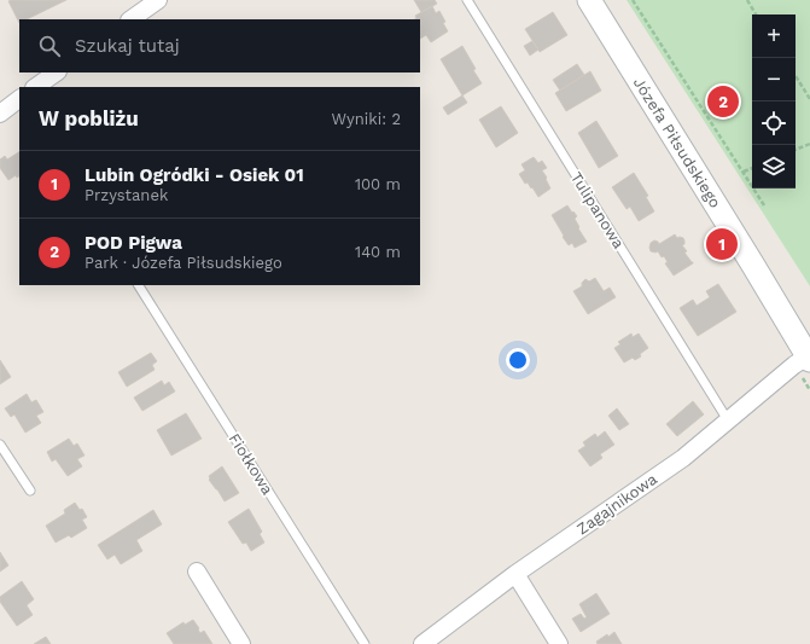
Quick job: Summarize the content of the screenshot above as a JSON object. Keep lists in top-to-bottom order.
{
  "streets": {
    "street": ["Józefa Piłsudskiego", "Zagajnikowa"],
    "lane": ["Tulipanowa", "Fiołkowa"]
  },
  "crossings": [
    ["Józefa Piłsudskiego", "Zagajnikowa"],
    ["Tulipanowa", "Zagajnikowa"]
  ],
  "page": {
    "map_buttons": ["+", "−"],
    "search": "Szukaj tutaj",
    "pins": ["2", "1"],
    "heading": ["W pobliżu", "Wyniki: 2"],
    "list": [
      {
        "mark": "1",
        "name": "Lubin Ogródki - Osiek 01",
        "note": "Przystanek",
        "value": "100 m"
      },
      {
        "mark": "2",
        "name": "POD Pigwa",
        "note": "Park · Józefa Piłsudskiego",
        "value": "140 m"
      }
    ]
  }
}
